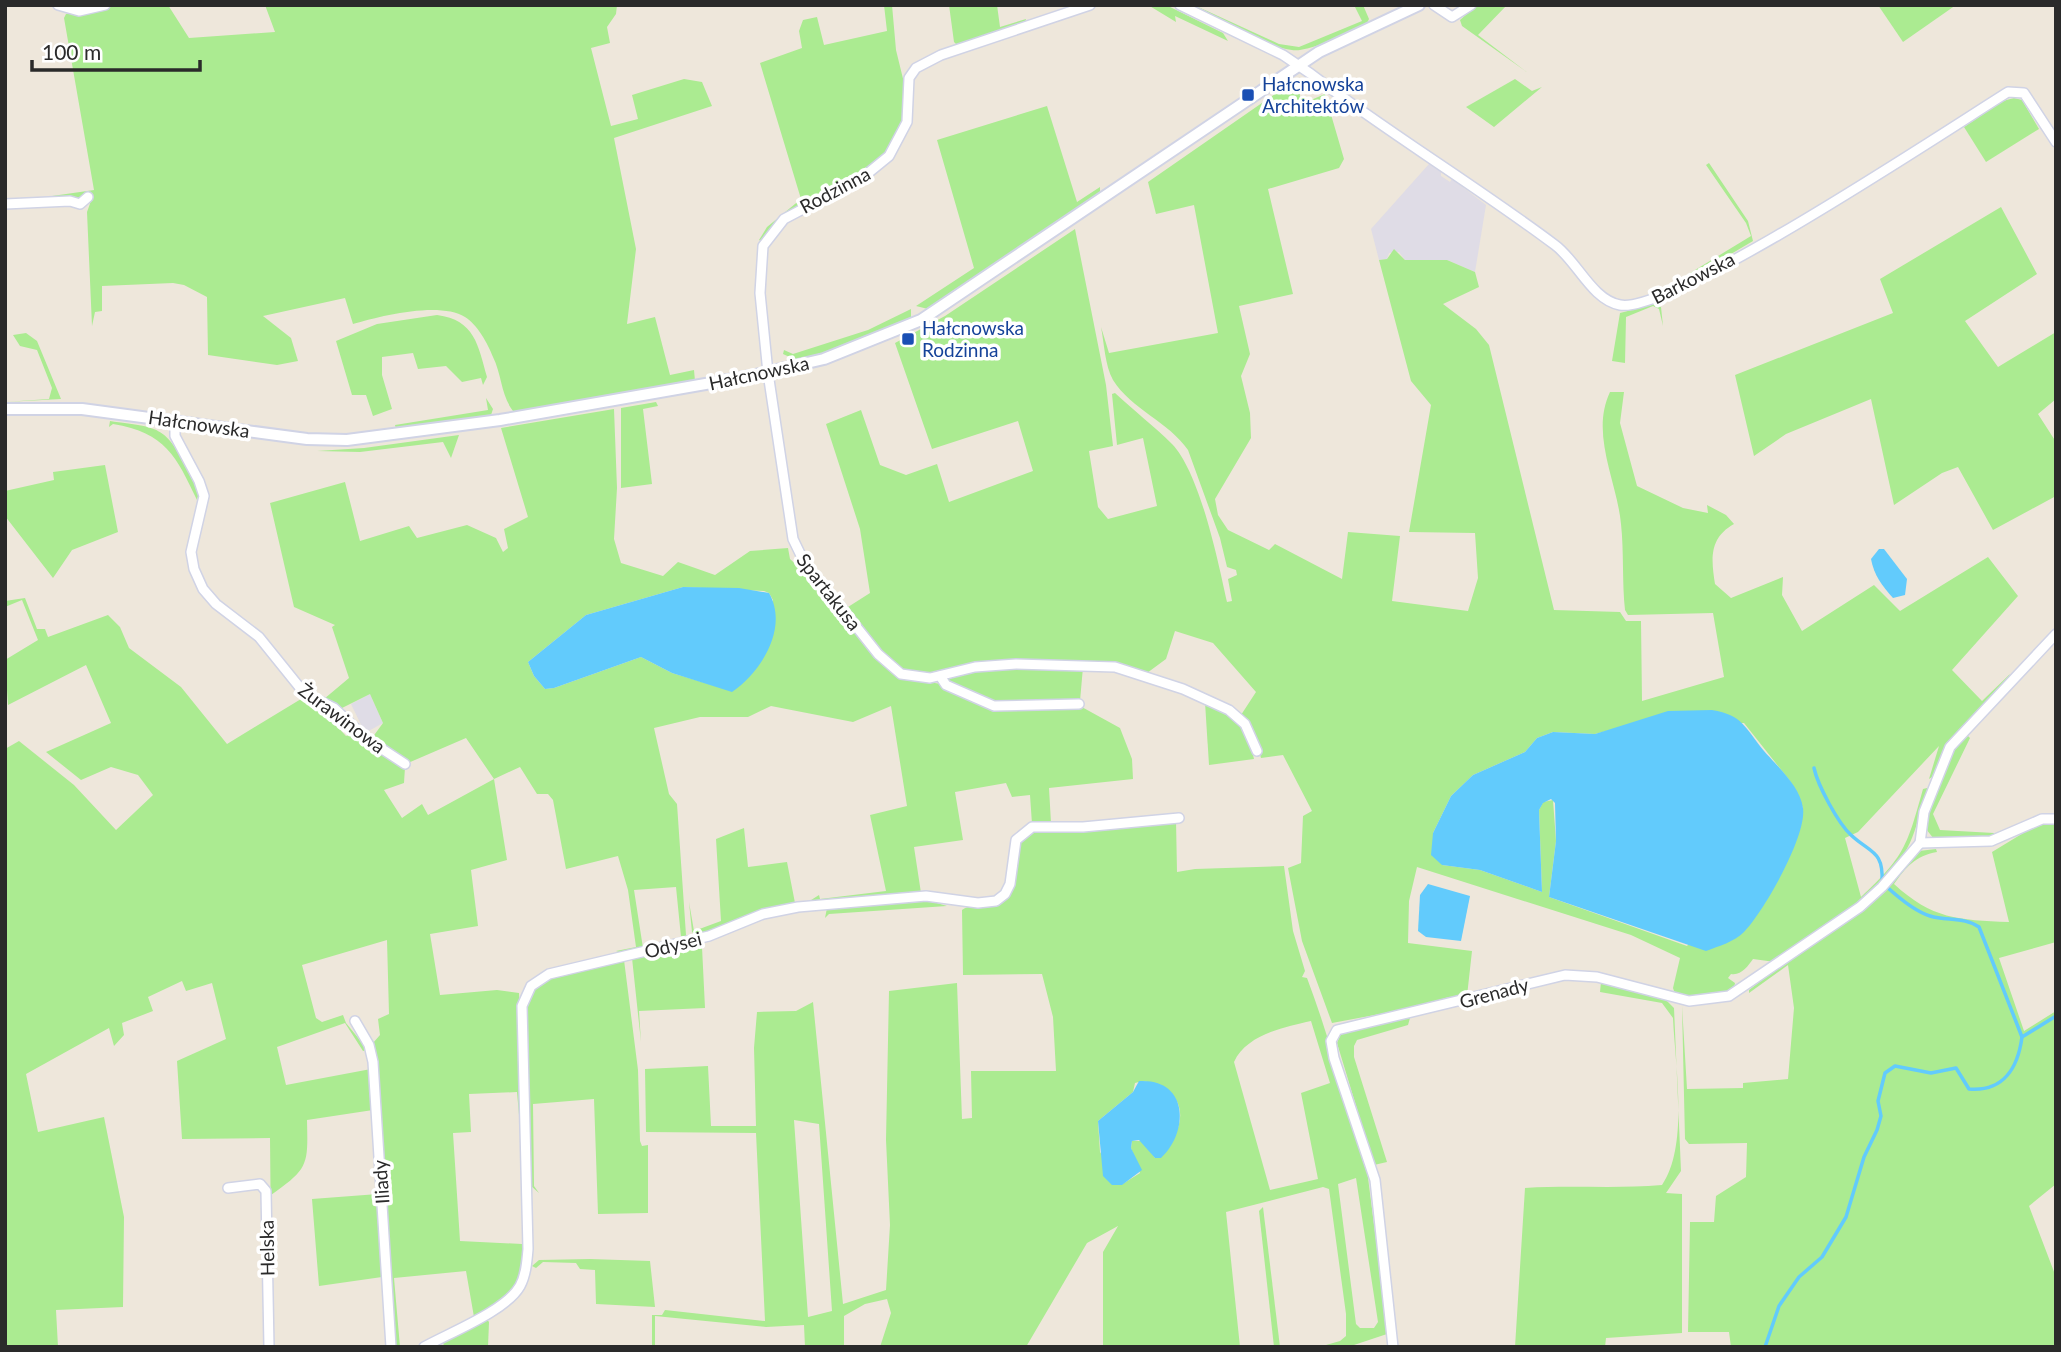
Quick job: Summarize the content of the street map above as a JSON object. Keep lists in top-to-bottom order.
{
  "streets": {
    "street": [
      "Rodzinna",
      "Barkowska",
      "Hałcnowska",
      "Spartakusa",
      "Żurawinowa",
      "Odysei",
      "Grenady",
      "Iliady",
      "Helska"
    ]
  },
  "crossings": [
    ["Rodzinna", "Hałcnowska"],
    ["Rodzinna", "Spartakusa"],
    ["Barkowska", "Hałcnowska"],
    ["Hałcnowska", "Spartakusa"],
    ["Hałcnowska", "Żurawinowa"]
  ],
  "places": {
    "transit": ["Hałcnowska Architektów", "Hałcnowska Rodzinna"]
  },
  "scale_bar": "100 m"
}
